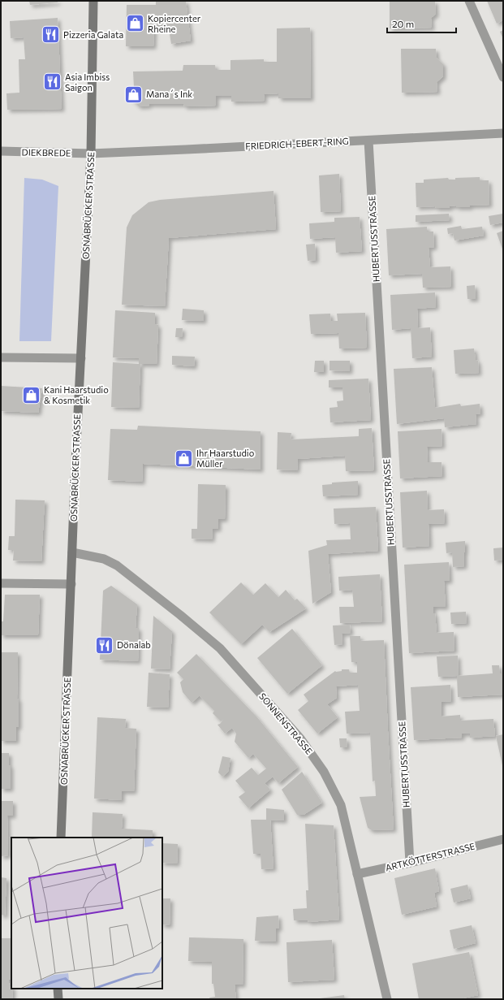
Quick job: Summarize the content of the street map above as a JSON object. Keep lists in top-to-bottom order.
{
  "streets": {
    "main road": ["OSNABRÜCKER STRASSE"],
    "street": [
      "FRIEDRICH-EBERT-RING",
      "DIEKBREDE",
      "HUBERTUSSTRASSE",
      "SONNENSTRASSE",
      "ARTKÖTTERSTRASSE"
    ]
  },
  "crossings": [
    ["FRIEDRICH-EBERT-RING", "DIEKBREDE"],
    ["FRIEDRICH-EBERT-RING", "OSNABRÜCKER STRASSE"],
    ["FRIEDRICH-EBERT-RING", "HUBERTUSSTRASSE"],
    ["DIEKBREDE", "OSNABRÜCKER STRASSE"],
    ["OSNABRÜCKER STRASSE", "SONNENSTRASSE"],
    ["HUBERTUSSTRASSE", "ARTKÖTTERSTRASSE"],
    ["SONNENSTRASSE", "ARTKÖTTERSTRASSE"]
  ],
  "places": {
    "shop": [
      "Kopiercenter Rheine",
      "Mana´s Ink",
      "Kani Haarstudio & Kosmetik",
      "Ihr Haarstudio Müller"
    ],
    "restaurant": ["Pizzeria Galata", "Asia Imbiss Saigon", "Dönalab"]
  },
  "scale_bar": "20 m"
}
